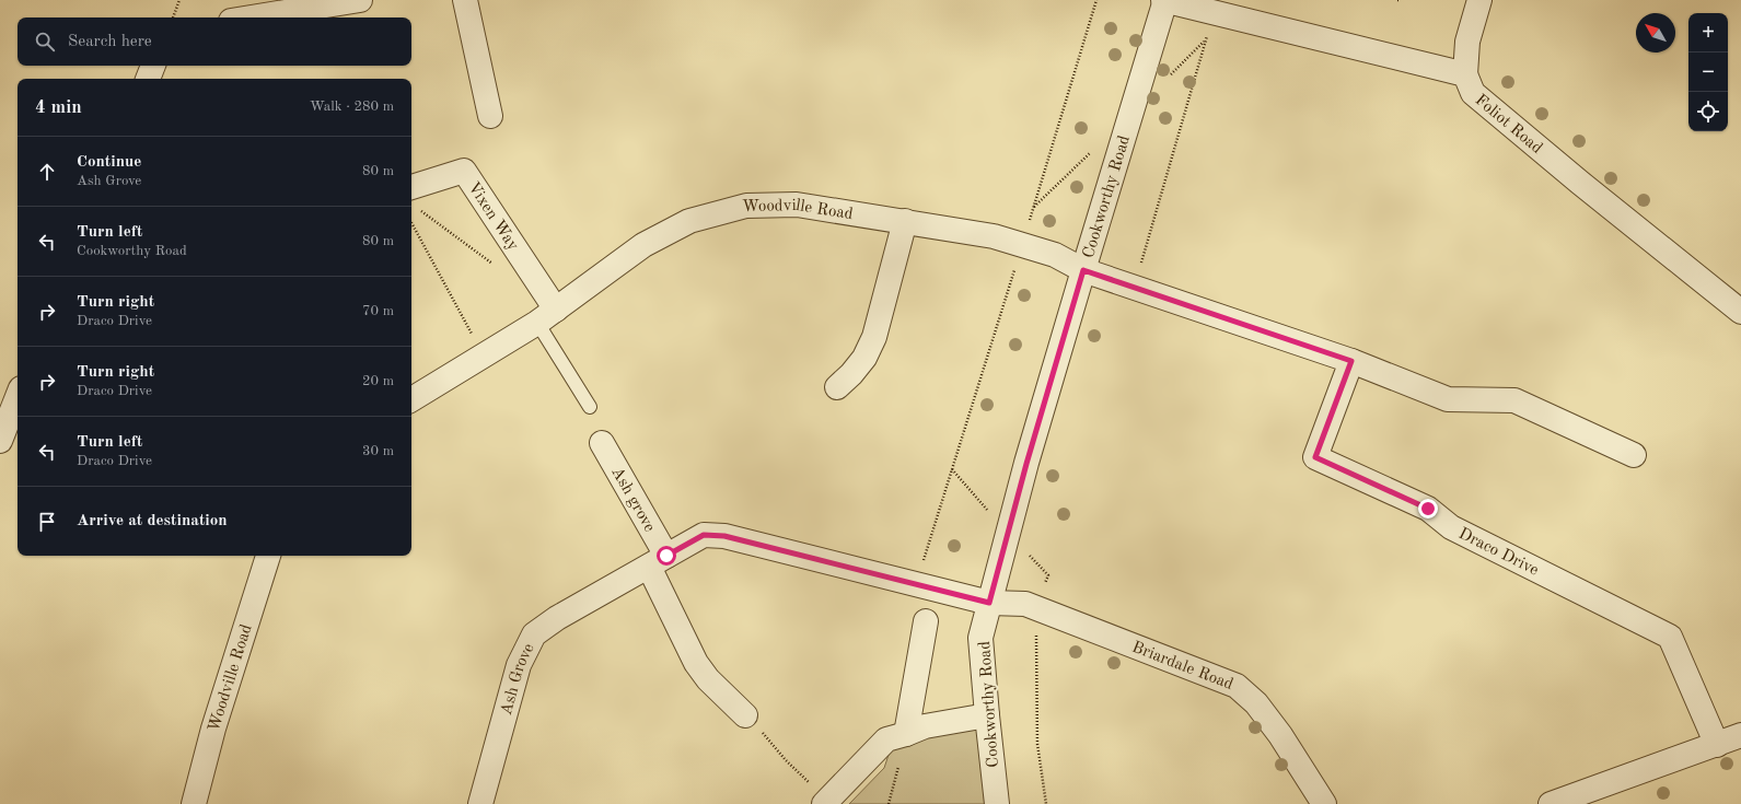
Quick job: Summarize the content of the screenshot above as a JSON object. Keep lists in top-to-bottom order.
{
  "streets": {
    "street": [
      "Foliot Road",
      "Cookworthy Road",
      "Woodville Road",
      "Vixen Way",
      "Ash grove",
      "Draco Drive",
      "Briardale Road",
      "Ash Grove"
    ]
  },
  "crossings": [
    ["Foliot Road", "Cookworthy Road"],
    ["Cookworthy Road", "Woodville Road"],
    ["Cookworthy Road", "Briardale Road"],
    ["Cookworthy Road", "Ash Grove"],
    ["Woodville Road", "Vixen Way"],
    ["Ash grove", "Ash Grove"],
    ["Briardale Road", "Ash Grove"]
  ],
  "north": "top left",
  "page": {
    "map_buttons": ["+", "−"],
    "search": "Search here",
    "heading": ["4 min", "Walk · 280 m"],
    "list": [
      ["Continue", "Ash Grove", "80 m"],
      ["Turn left", "Cookworthy Road", "80 m"],
      ["Turn right", "Draco Drive", "70 m"],
      ["Turn right", "Draco Drive", "20 m"],
      ["Turn left", "Draco Drive", "30 m"],
      "Arrive at destination"
    ]
  }
}
